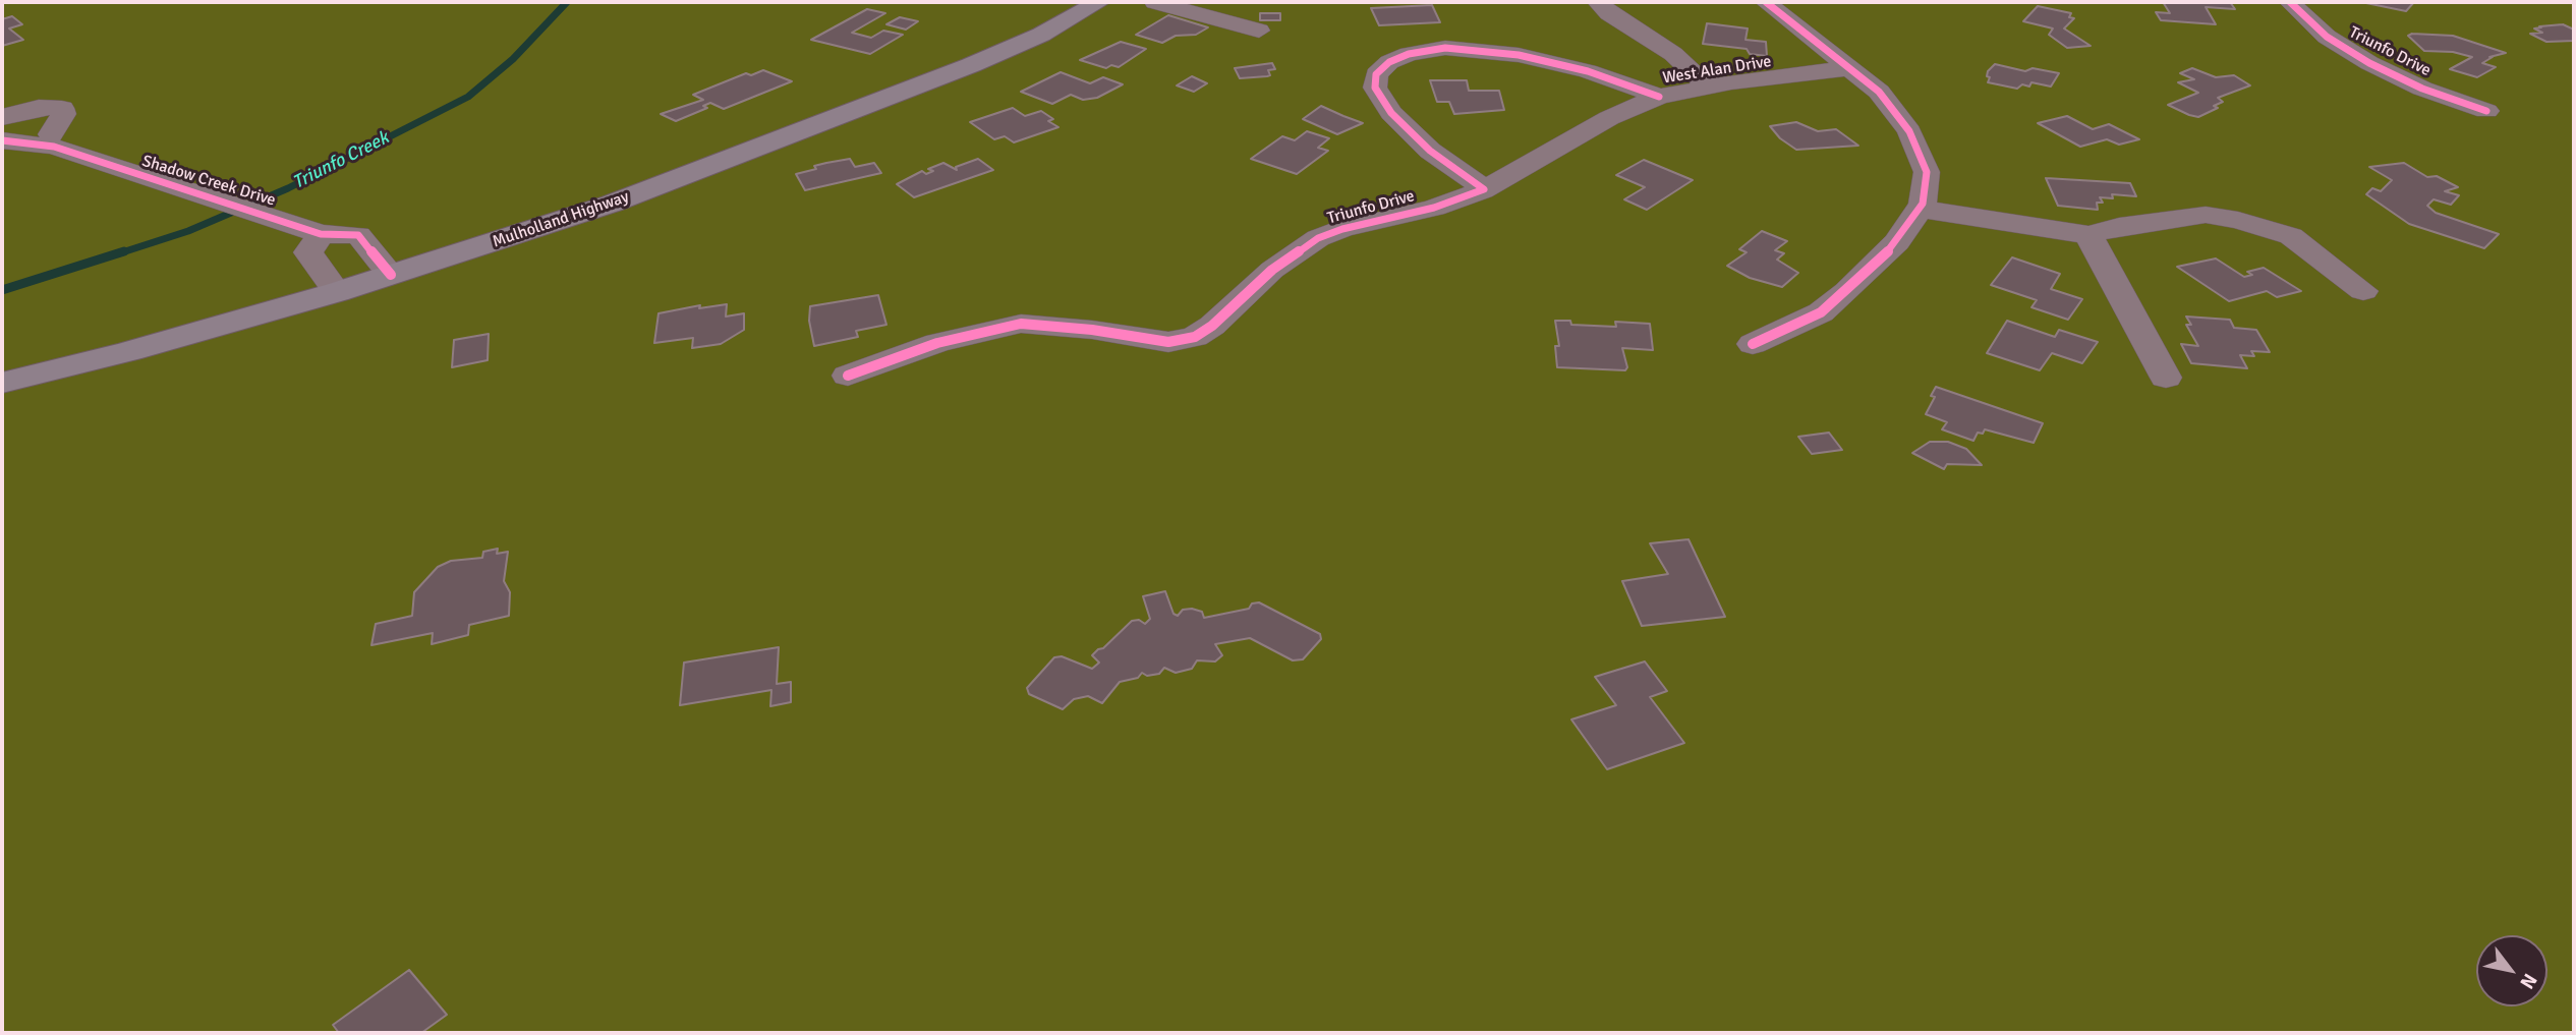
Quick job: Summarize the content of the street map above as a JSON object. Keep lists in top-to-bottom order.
{
  "streets": {
    "main road": ["Mulholland Highway"],
    "street": ["Triunfo Drive", "West Alan Drive", "Shadow Creek Drive"]
  },
  "crossings": [
    ["Triunfo Drive", "West Alan Drive"],
    ["Shadow Creek Drive", "Mulholland Highway"]
  ],
  "water": ["Triunfo Creek"],
  "north": "bottom right"
}
